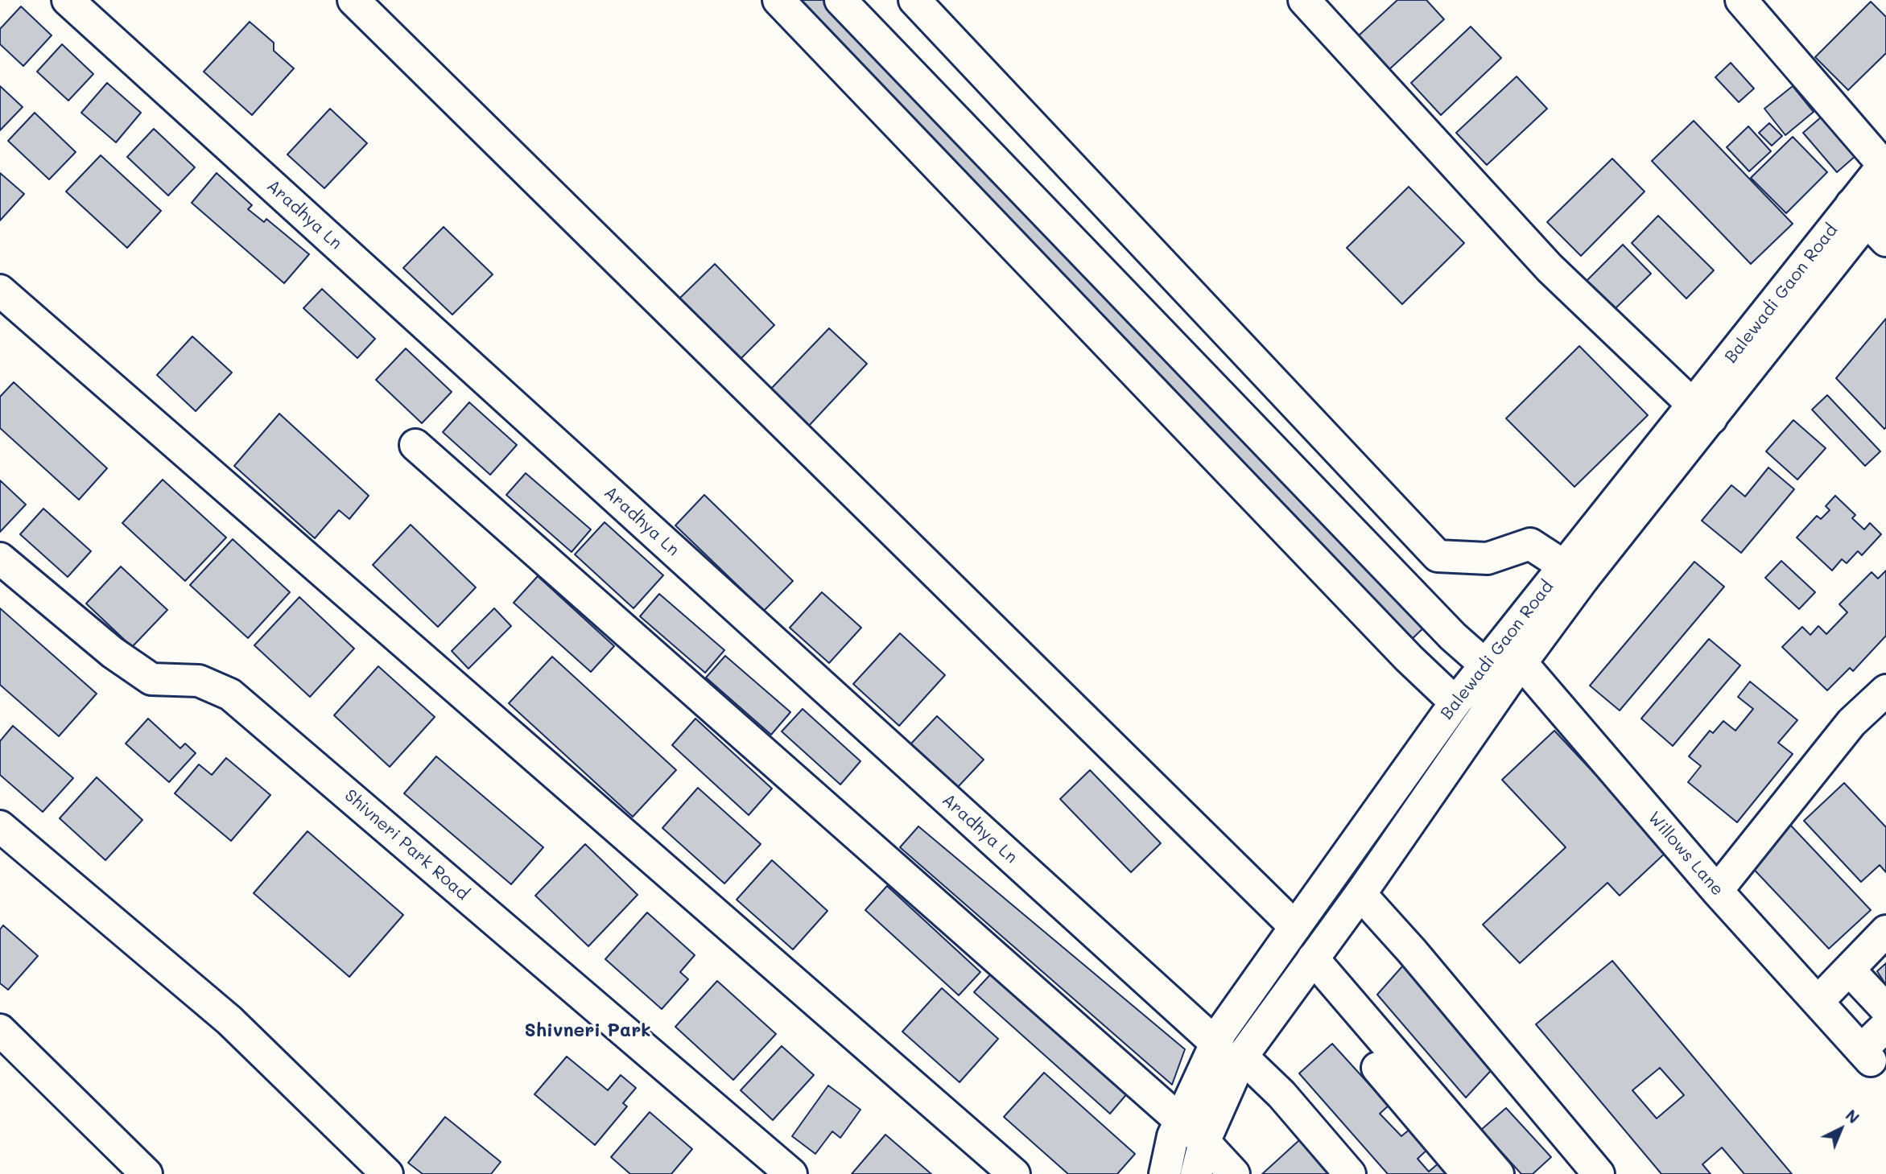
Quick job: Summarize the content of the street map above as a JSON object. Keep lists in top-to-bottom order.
{
  "streets": {
    "street": [
      "Aradhya Ln",
      "Balewadi Gaon Road",
      "Shivneri Park Road",
      "Willows Lane"
    ]
  },
  "crossings": [
    ["Aradhya Ln", "Balewadi Gaon Road"],
    ["Balewadi Gaon Road", "Willows Lane"]
  ],
  "districts": ["Shivneri Park"],
  "north": "top right"
}
